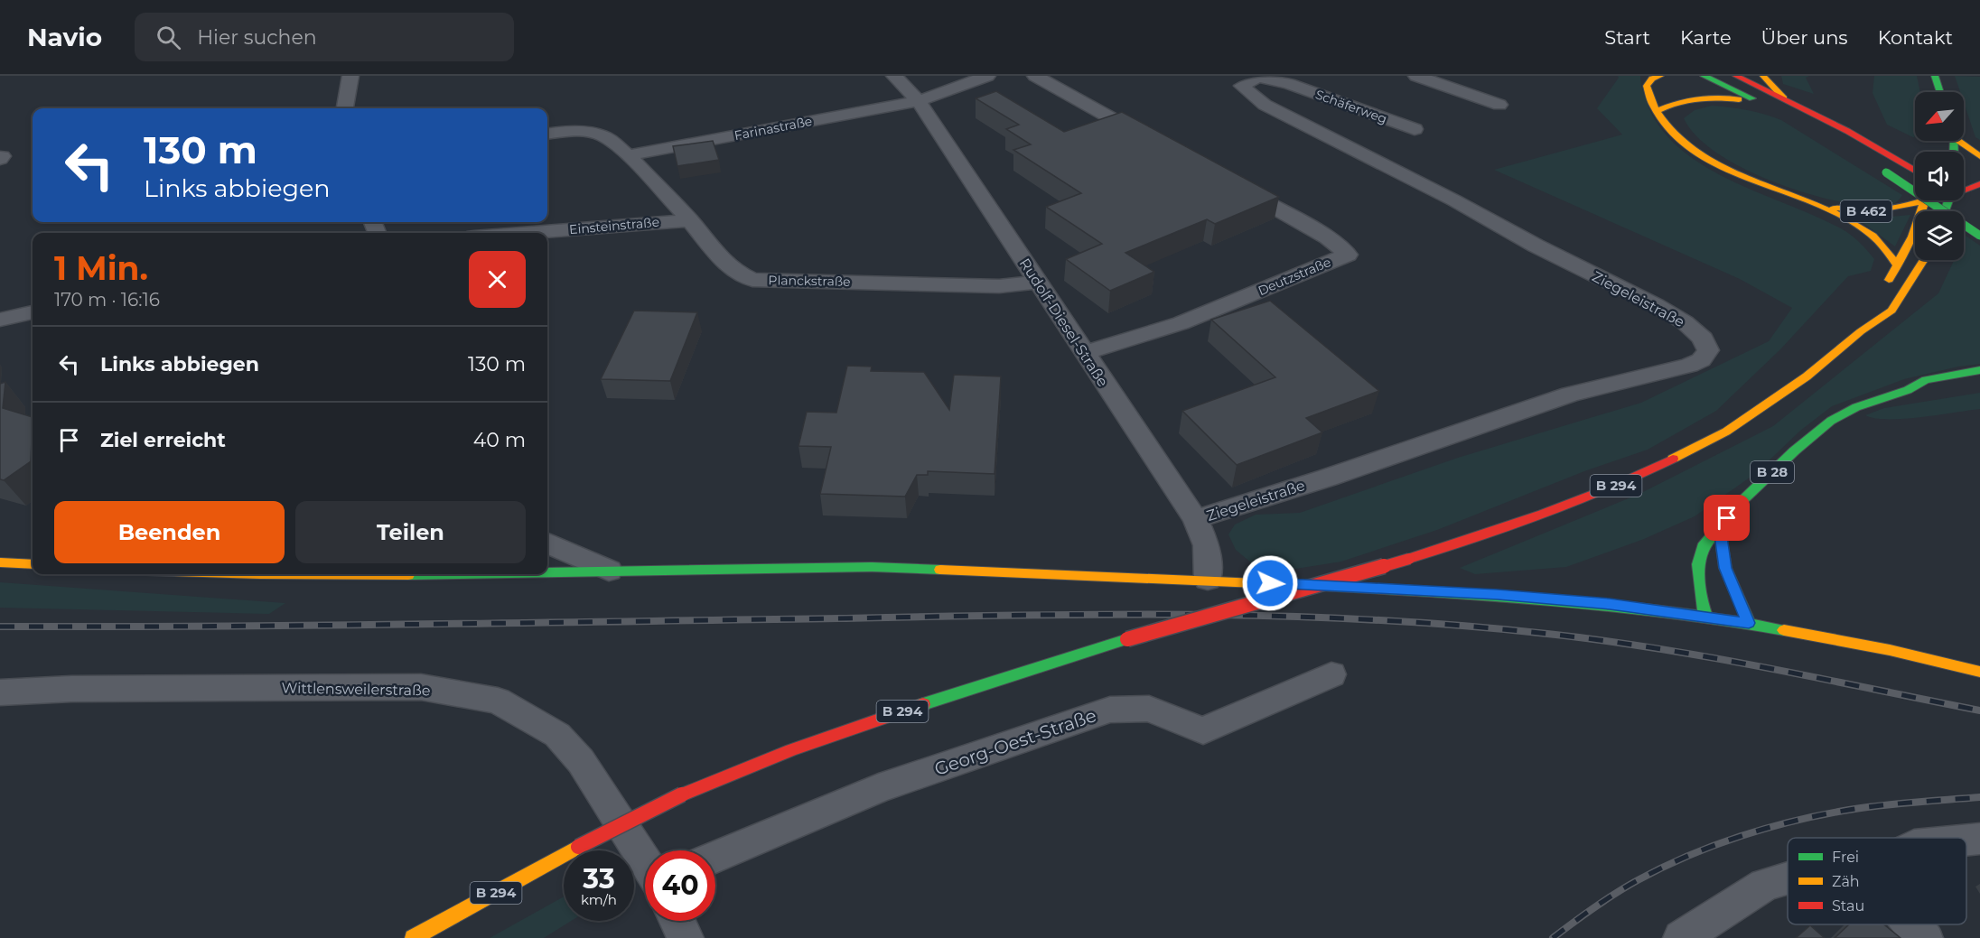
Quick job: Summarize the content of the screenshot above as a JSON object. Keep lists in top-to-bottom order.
{
  "streets": {
    "main road": ["B 462", "B 28", "B 294"],
    "street": [
      "Schäferweg",
      "Farinastraße",
      "Einsteinstraße",
      "Deutzstraße",
      "Planckstraße",
      "Ziegeleistraße",
      "Rudolf-Diesel-Straße",
      "Wittlensweilerstraße",
      "Georg-Oest-Straße"
    ]
  },
  "crossings": [
    ["Schäferweg", "Ziegeleistraße"],
    ["Farinastraße", "Planckstraße"],
    ["Farinastraße", "Rudolf-Diesel-Straße"],
    ["Einsteinstraße", "Planckstraße"],
    ["Deutzstraße", "Rudolf-Diesel-Straße"],
    ["Planckstraße", "Rudolf-Diesel-Straße"],
    ["Ziegeleistraße", "Rudolf-Diesel-Straße"]
  ],
  "legend": ["Frei", "Zäh", "Stau"],
  "north": "bottom left",
  "page": {
    "header": "Navio",
    "search": "Hier suchen",
    "nav": [
      "Start",
      "Karte",
      "Über uns",
      "Kontakt"
    ],
    "turn": ["130 m", "Links abbiegen"],
    "heading": ["1 Min.", "170 m · 16:16"],
    "list": [
      {
        "name": "Links abbiegen",
        "value": "130 m"
      },
      {
        "name": "Ziel erreicht",
        "value": "40 m"
      }
    ],
    "buttons": ["Beenden", "Teilen"],
    "speed": "33 km/h",
    "limit": "40"
  }
}
